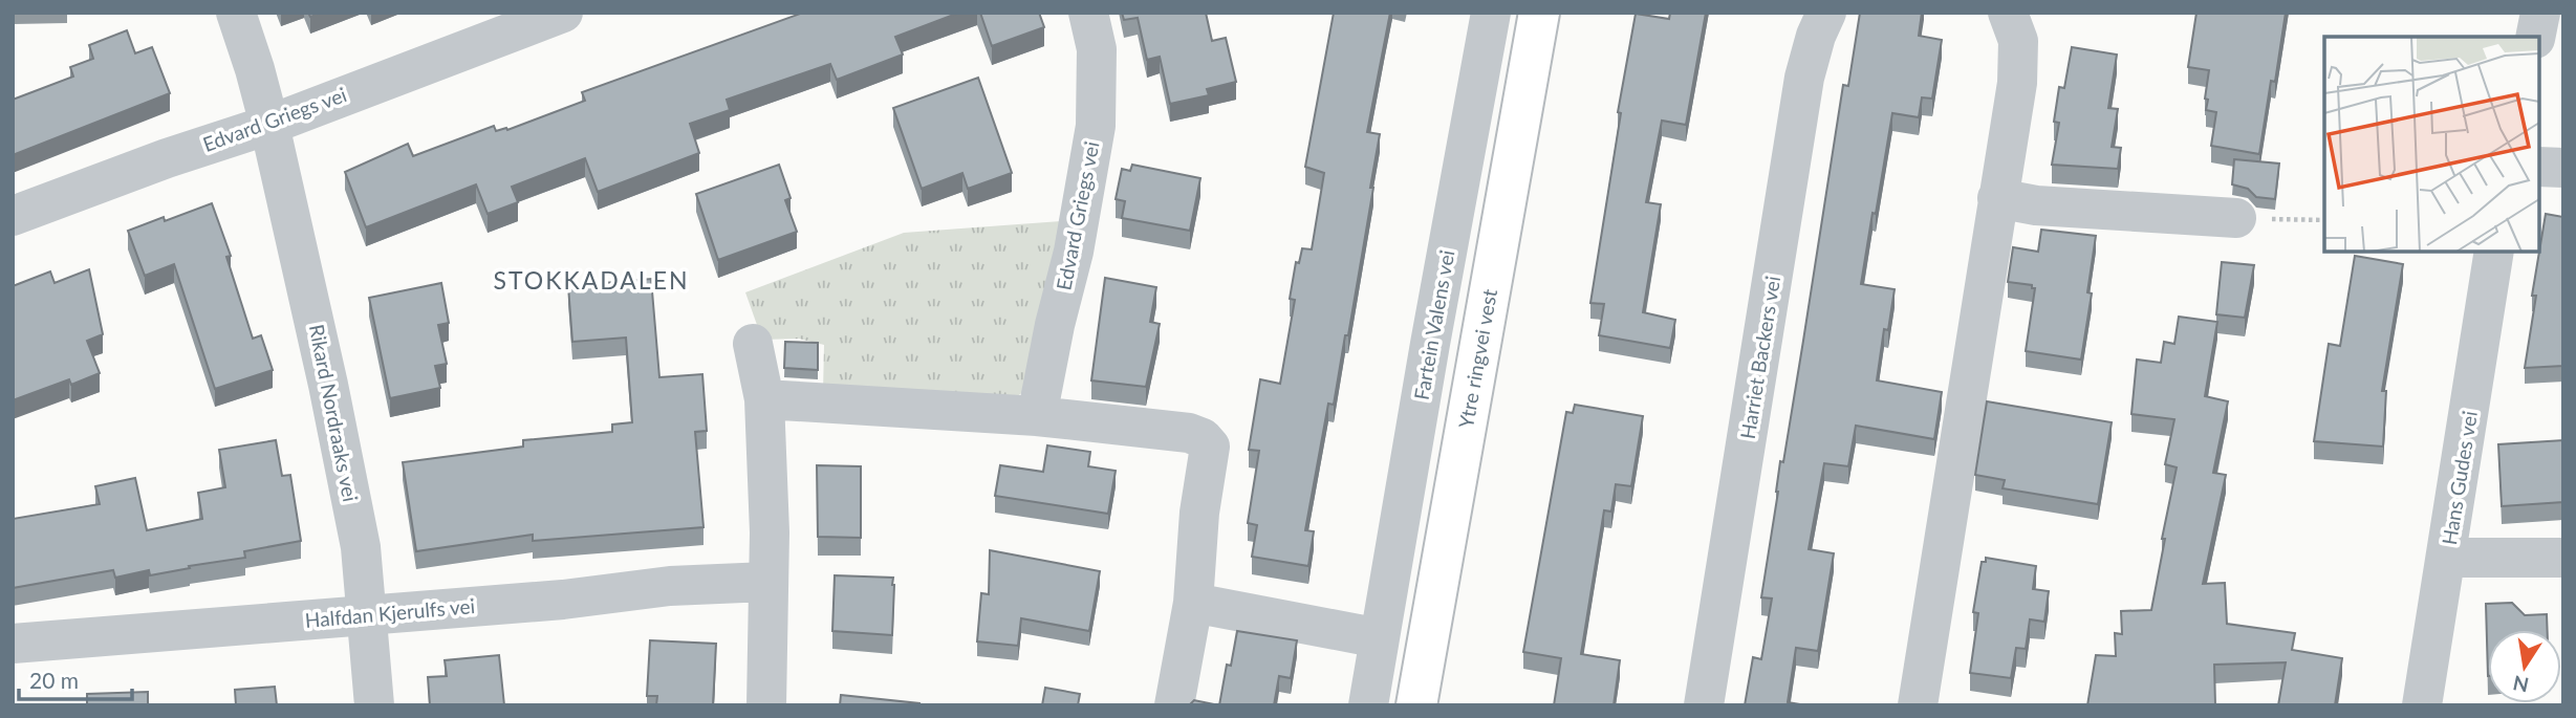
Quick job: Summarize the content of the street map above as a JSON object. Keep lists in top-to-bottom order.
{
  "streets": {
    "main road": ["Ytre ringvei vest"],
    "street": [
      "Edvard Griegs vei",
      "Fartein Valens vei",
      "Harriet Backers vei",
      "Rikard Nordraaks vei",
      "Hans Gudes vei",
      "Halfdan Kjerulfs vei"
    ]
  },
  "crossings": [
    ["Edvard Griegs vei", "Rikard Nordraaks vei"],
    ["Rikard Nordraaks vei", "Halfdan Kjerulfs vei"]
  ],
  "districts": ["STOKKADALEN"],
  "scale_bar": "20 m",
  "north": "bottom"
}
